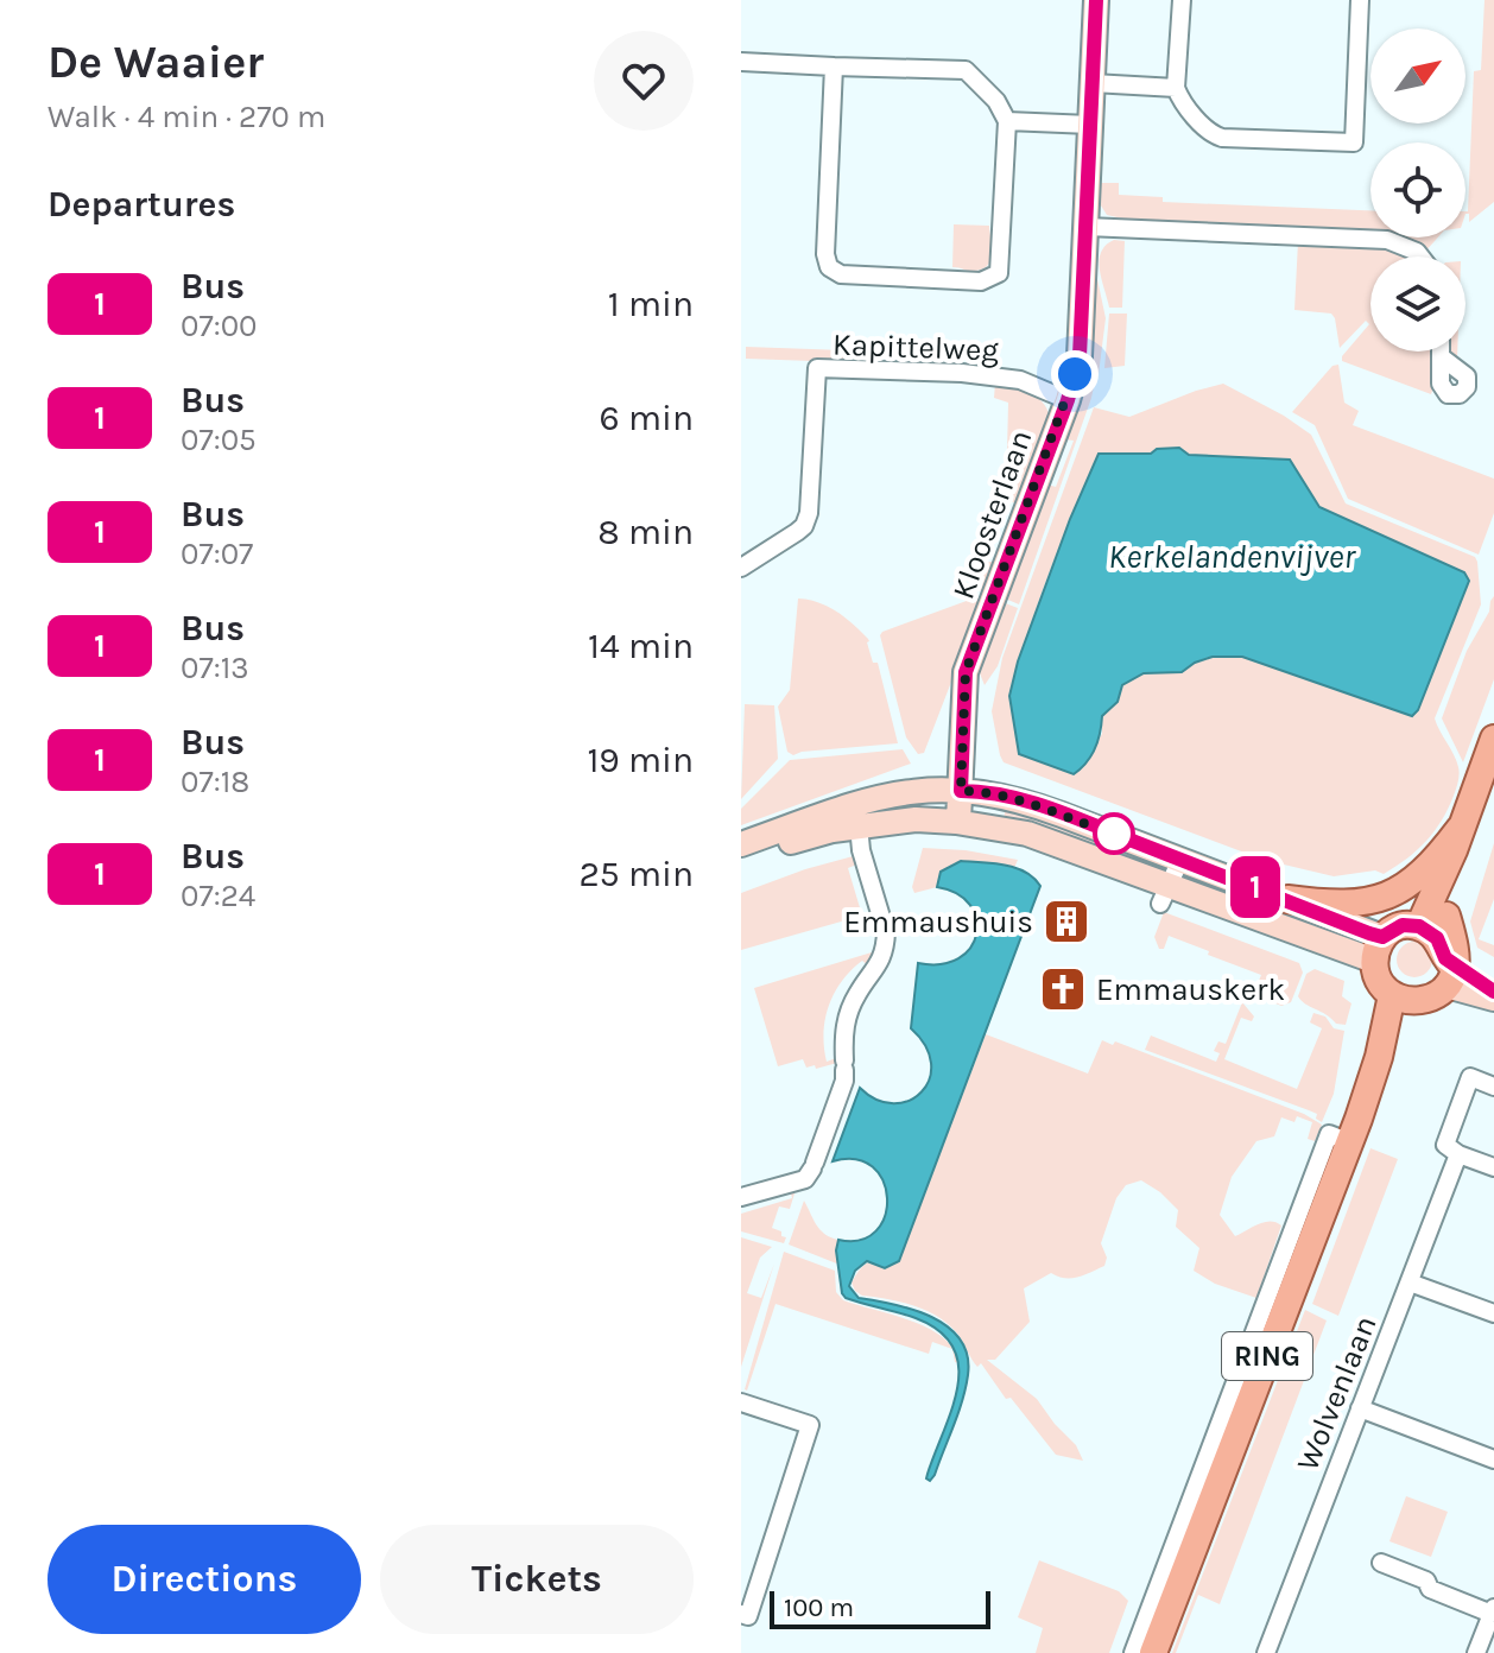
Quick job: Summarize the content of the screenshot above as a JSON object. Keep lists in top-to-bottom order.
{
  "streets": {
    "main road": ["RING"],
    "street": ["Kapittelweg", "Kloosterlaan", "Wolvenlaan"]
  },
  "crossings": [
    ["Kapittelweg", "Kloosterlaan"]
  ],
  "water": ["Kerkelandenvijver"],
  "places": {
    "building": ["Emmaushuis"],
    "church": ["Emmauskerk"]
  },
  "lines": ["bus line 1"],
  "scale_bar": "100 m",
  "north": "top right",
  "page": {
    "heading": [
      ["De Waaier", "Walk · 4 min · 270 m"],
      "Departures"
    ],
    "on_map": "1",
    "list": [
      {
        "mark": "1",
        "name": "Bus",
        "note": "07:00",
        "value": "1 min"
      },
      {
        "mark": "1",
        "name": "Bus",
        "note": "07:05",
        "value": "6 min"
      },
      {
        "mark": "1",
        "name": "Bus",
        "note": "07:07",
        "value": "8 min"
      },
      {
        "mark": "1",
        "name": "Bus",
        "note": "07:13",
        "value": "14 min"
      },
      {
        "mark": "1",
        "name": "Bus",
        "note": "07:18",
        "value": "19 min"
      },
      {
        "mark": "1",
        "name": "Bus",
        "note": "07:24",
        "value": "25 min"
      }
    ],
    "buttons": ["Directions", "Tickets"],
    "scale": "100 m"
  }
}
